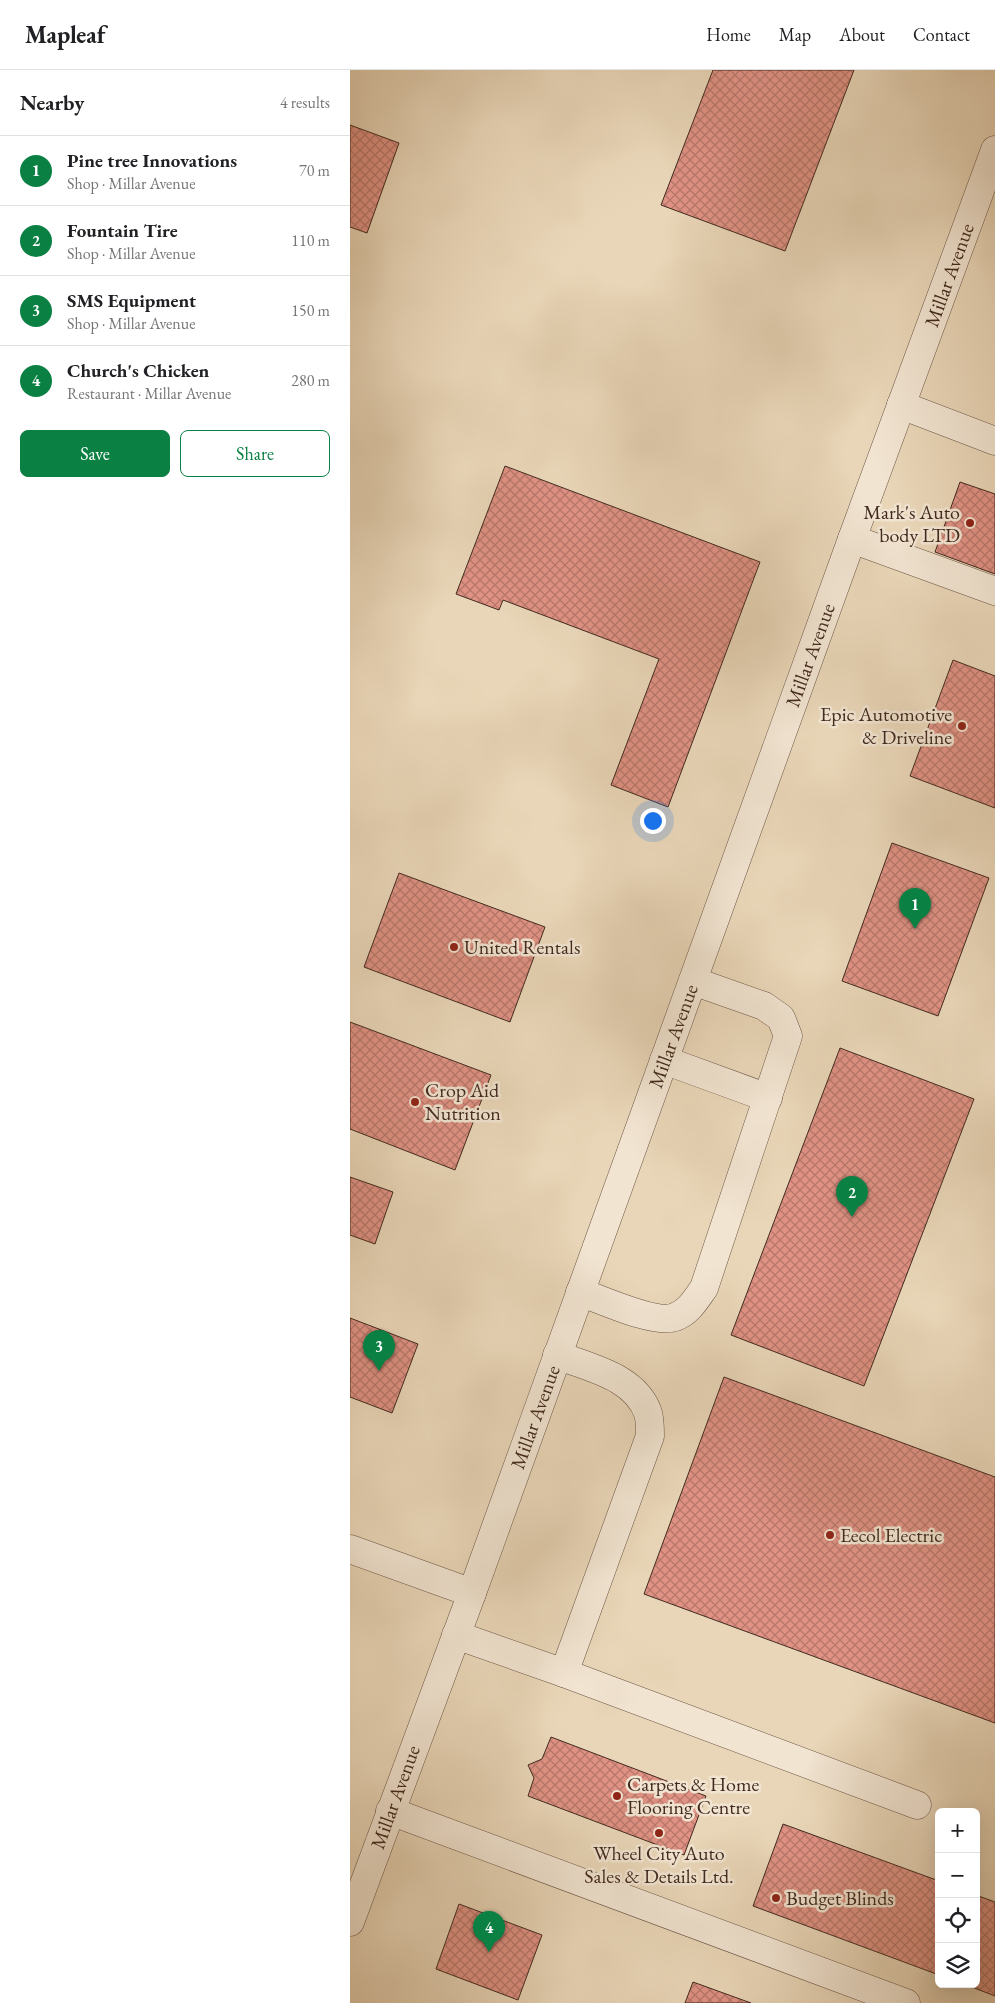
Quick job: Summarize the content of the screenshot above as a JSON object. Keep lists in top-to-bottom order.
{
  "streets": {
    "street": ["Millar Avenue"]
  },
  "places": [
    "Mark's Auto body LTD",
    "Epic Automotive & Driveline",
    "United Rentals",
    "Crop Aid Nutrition",
    "Eecol Electric",
    "Carpets & Home Flooring Centre",
    "Wheel City Auto Sales & Details Ltd.",
    "Budget Blinds"
  ],
  "page": {
    "header": "Mapleaf",
    "nav": [
      "Home",
      "Map",
      "About",
      "Contact"
    ],
    "heading": ["Nearby", "4 results"],
    "list": [
      {
        "mark": "1",
        "name": "Pine tree Innovations",
        "note": "Shop · Millar Avenue",
        "value": "70 m"
      },
      {
        "mark": "2",
        "name": "Fountain Tire",
        "note": "Shop · Millar Avenue",
        "value": "110 m"
      },
      {
        "mark": "3",
        "name": "SMS Equipment",
        "note": "Shop · Millar Avenue",
        "value": "150 m"
      },
      {
        "mark": "4",
        "name": "Church's Chicken",
        "note": "Restaurant · Millar Avenue",
        "value": "280 m"
      }
    ],
    "buttons": ["Save", "Share"],
    "pins": [
      "1",
      "2",
      "3",
      "4"
    ],
    "map_buttons": ["+", "−"]
  }
}
